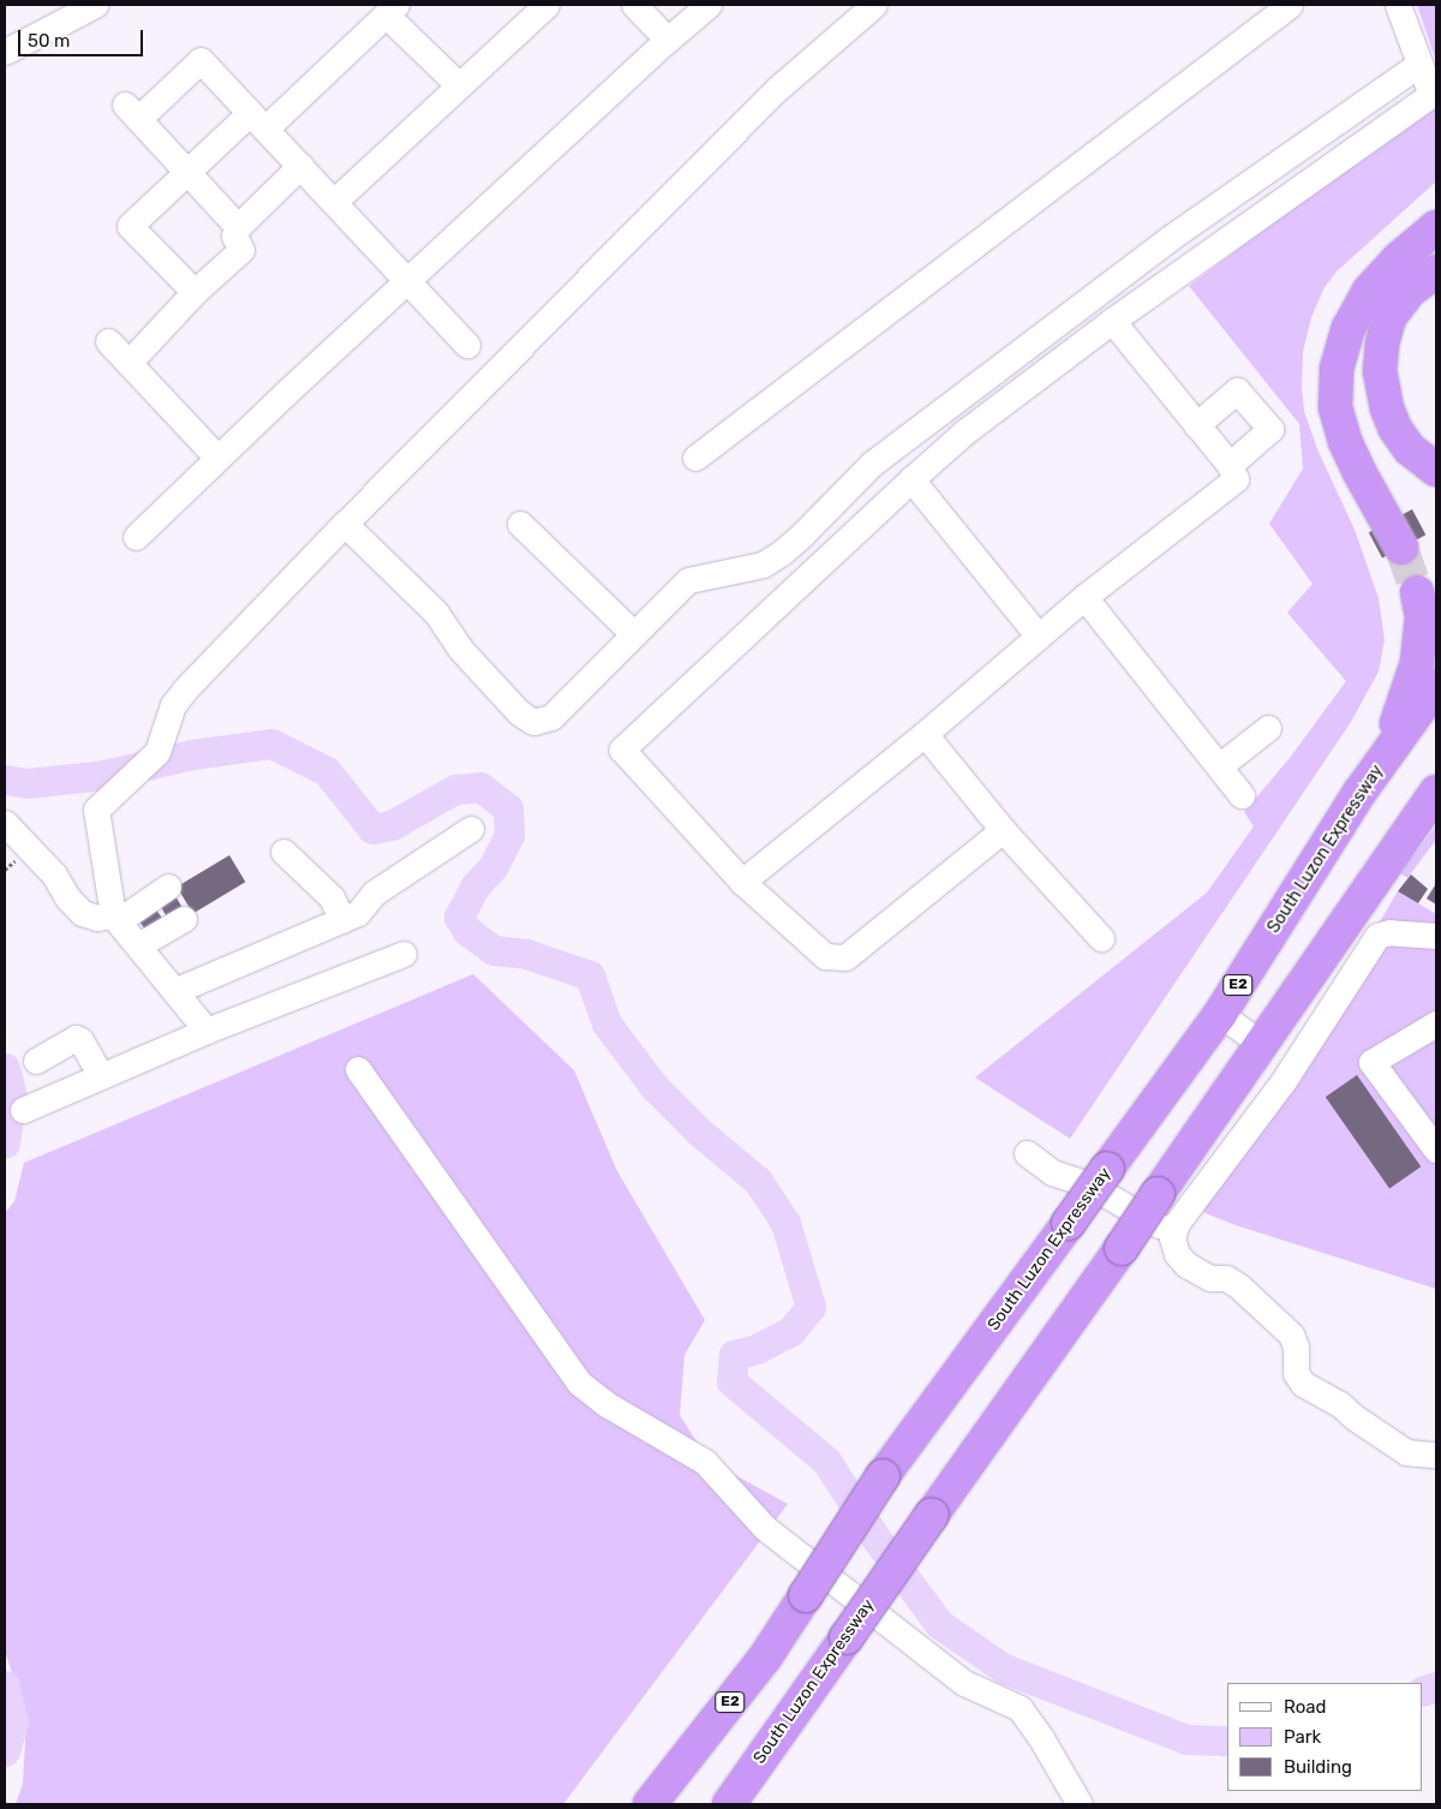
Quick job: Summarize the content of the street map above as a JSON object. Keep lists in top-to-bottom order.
{
  "streets": {
    "highway": ["South Luzon Expressway", "E2"]
  },
  "legend": ["Road", "Park", "Building"],
  "scale_bar": "50 m"
}
